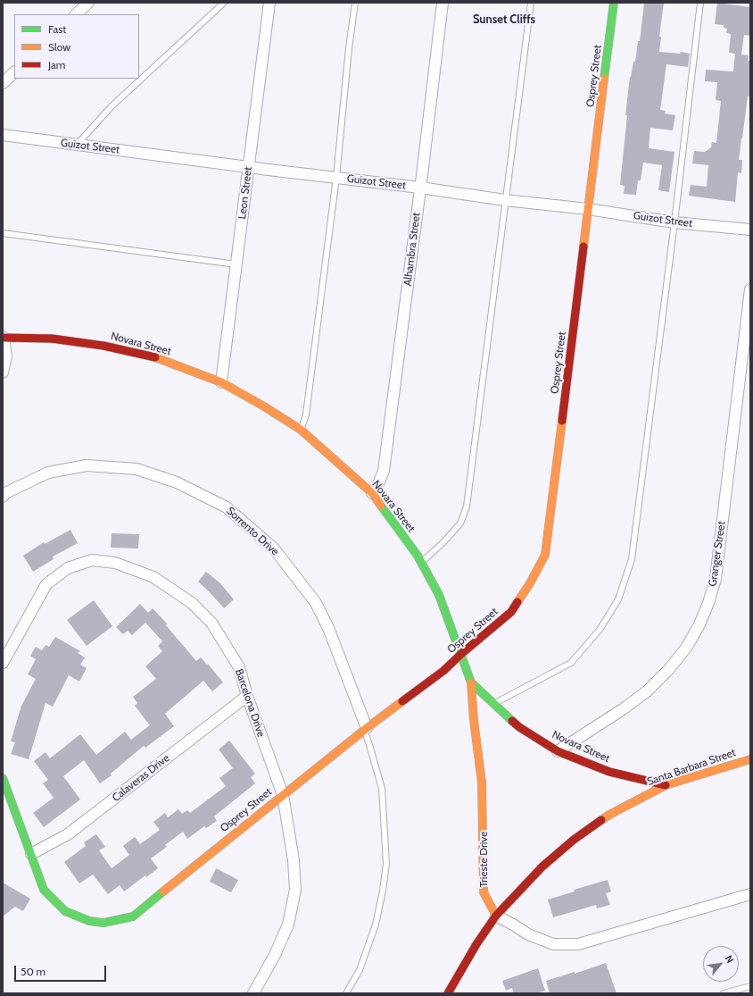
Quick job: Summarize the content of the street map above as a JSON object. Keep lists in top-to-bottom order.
{
  "streets": {
    "street": [
      "Osprey Street",
      "Guizot Street",
      "Leon Street",
      "Alhambra Street",
      "Novara Street",
      "Sorrento Drive",
      "Granger Street",
      "Barcelona Drive",
      "Santa Barbara Street",
      "Calaveras Drive",
      "Trieste Drive"
    ]
  },
  "crossings": [
    ["Osprey Street", "Guizot Street"],
    ["Osprey Street", "Novara Street"],
    ["Osprey Street", "Sorrento Drive"],
    ["Osprey Street", "Barcelona Drive"],
    ["Osprey Street", "Calaveras Drive"],
    ["Guizot Street", "Leon Street"],
    ["Guizot Street", "Alhambra Street"],
    ["Leon Street", "Novara Street"],
    ["Alhambra Street", "Novara Street"],
    ["Novara Street", "Granger Street"],
    ["Novara Street", "Santa Barbara Street"],
    ["Novara Street", "Trieste Drive"],
    ["Barcelona Drive", "Calaveras Drive"],
    ["Santa Barbara Street", "Trieste Drive"]
  ],
  "districts": ["Sunset Cliffs"],
  "legend": ["Fast", "Slow", "Jam"],
  "scale_bar": "50 m",
  "north": "top right"
}
